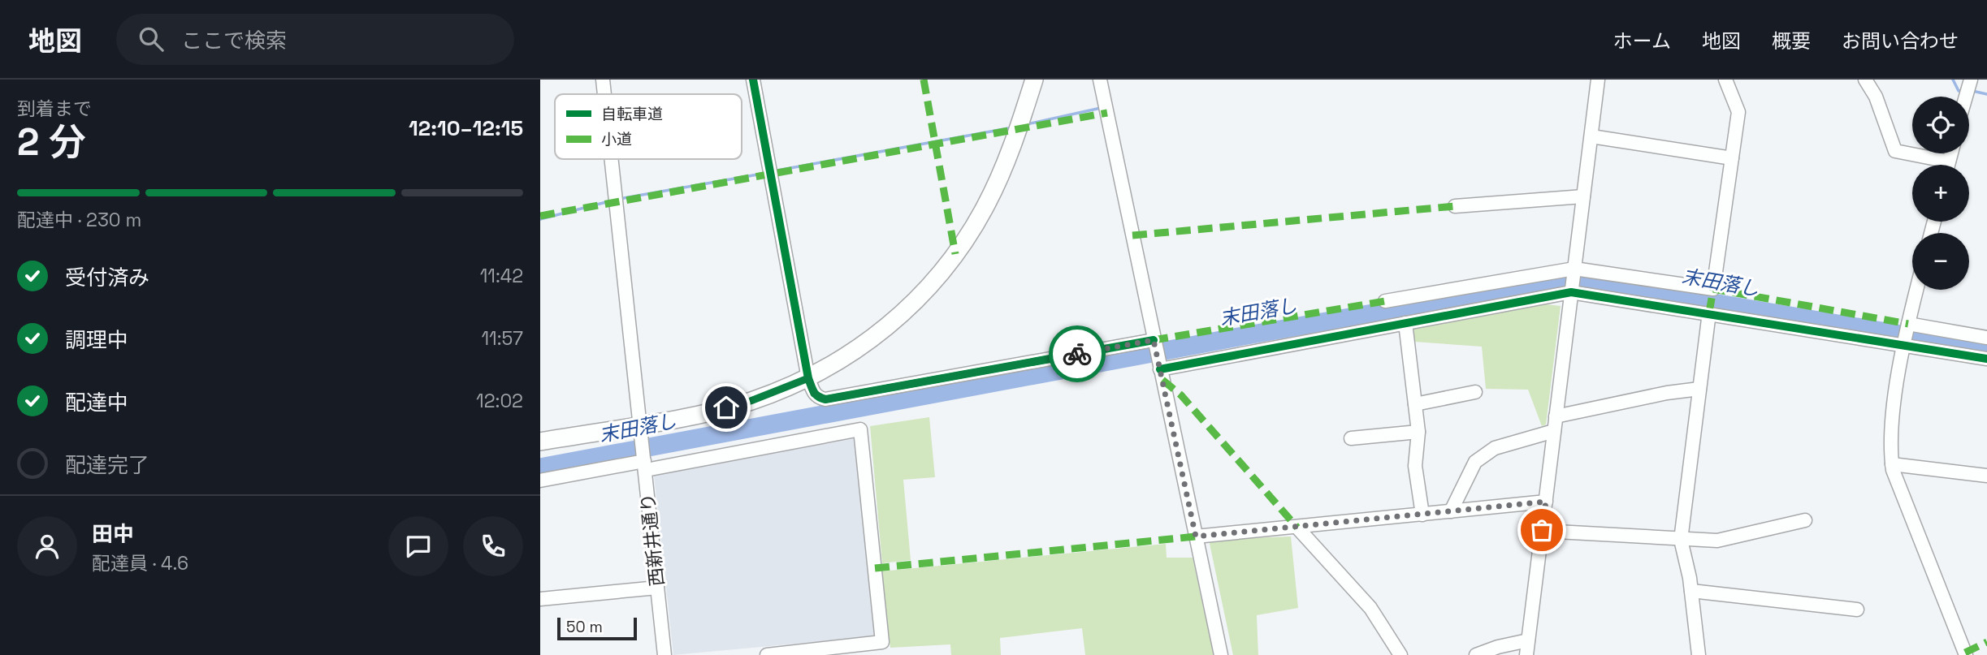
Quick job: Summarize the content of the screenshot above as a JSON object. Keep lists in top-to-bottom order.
{
  "streets": {
    "street": ["西新井通り"]
  },
  "water": ["末田落し"],
  "legend": ["自転車道", "小道"],
  "scale_bar": "50 m",
  "page": {
    "header": "地図",
    "search": "ここで検索",
    "nav": [
      "ホーム",
      "地図",
      "概要",
      "お問い合わせ"
    ],
    "heading": ["2 分", "到着まで", "12:10–12:15"],
    "panel": ["田中", "配達員 · 4.6"],
    "map_buttons": ["+", "−"],
    "bar": "配達中 · 230 m",
    "list": [
      ["受付済み", "11:42"],
      ["調理中", "11:57"],
      ["配達中", "12:02"],
      "配達完了"
    ],
    "scale": "50 m"
  }
}
